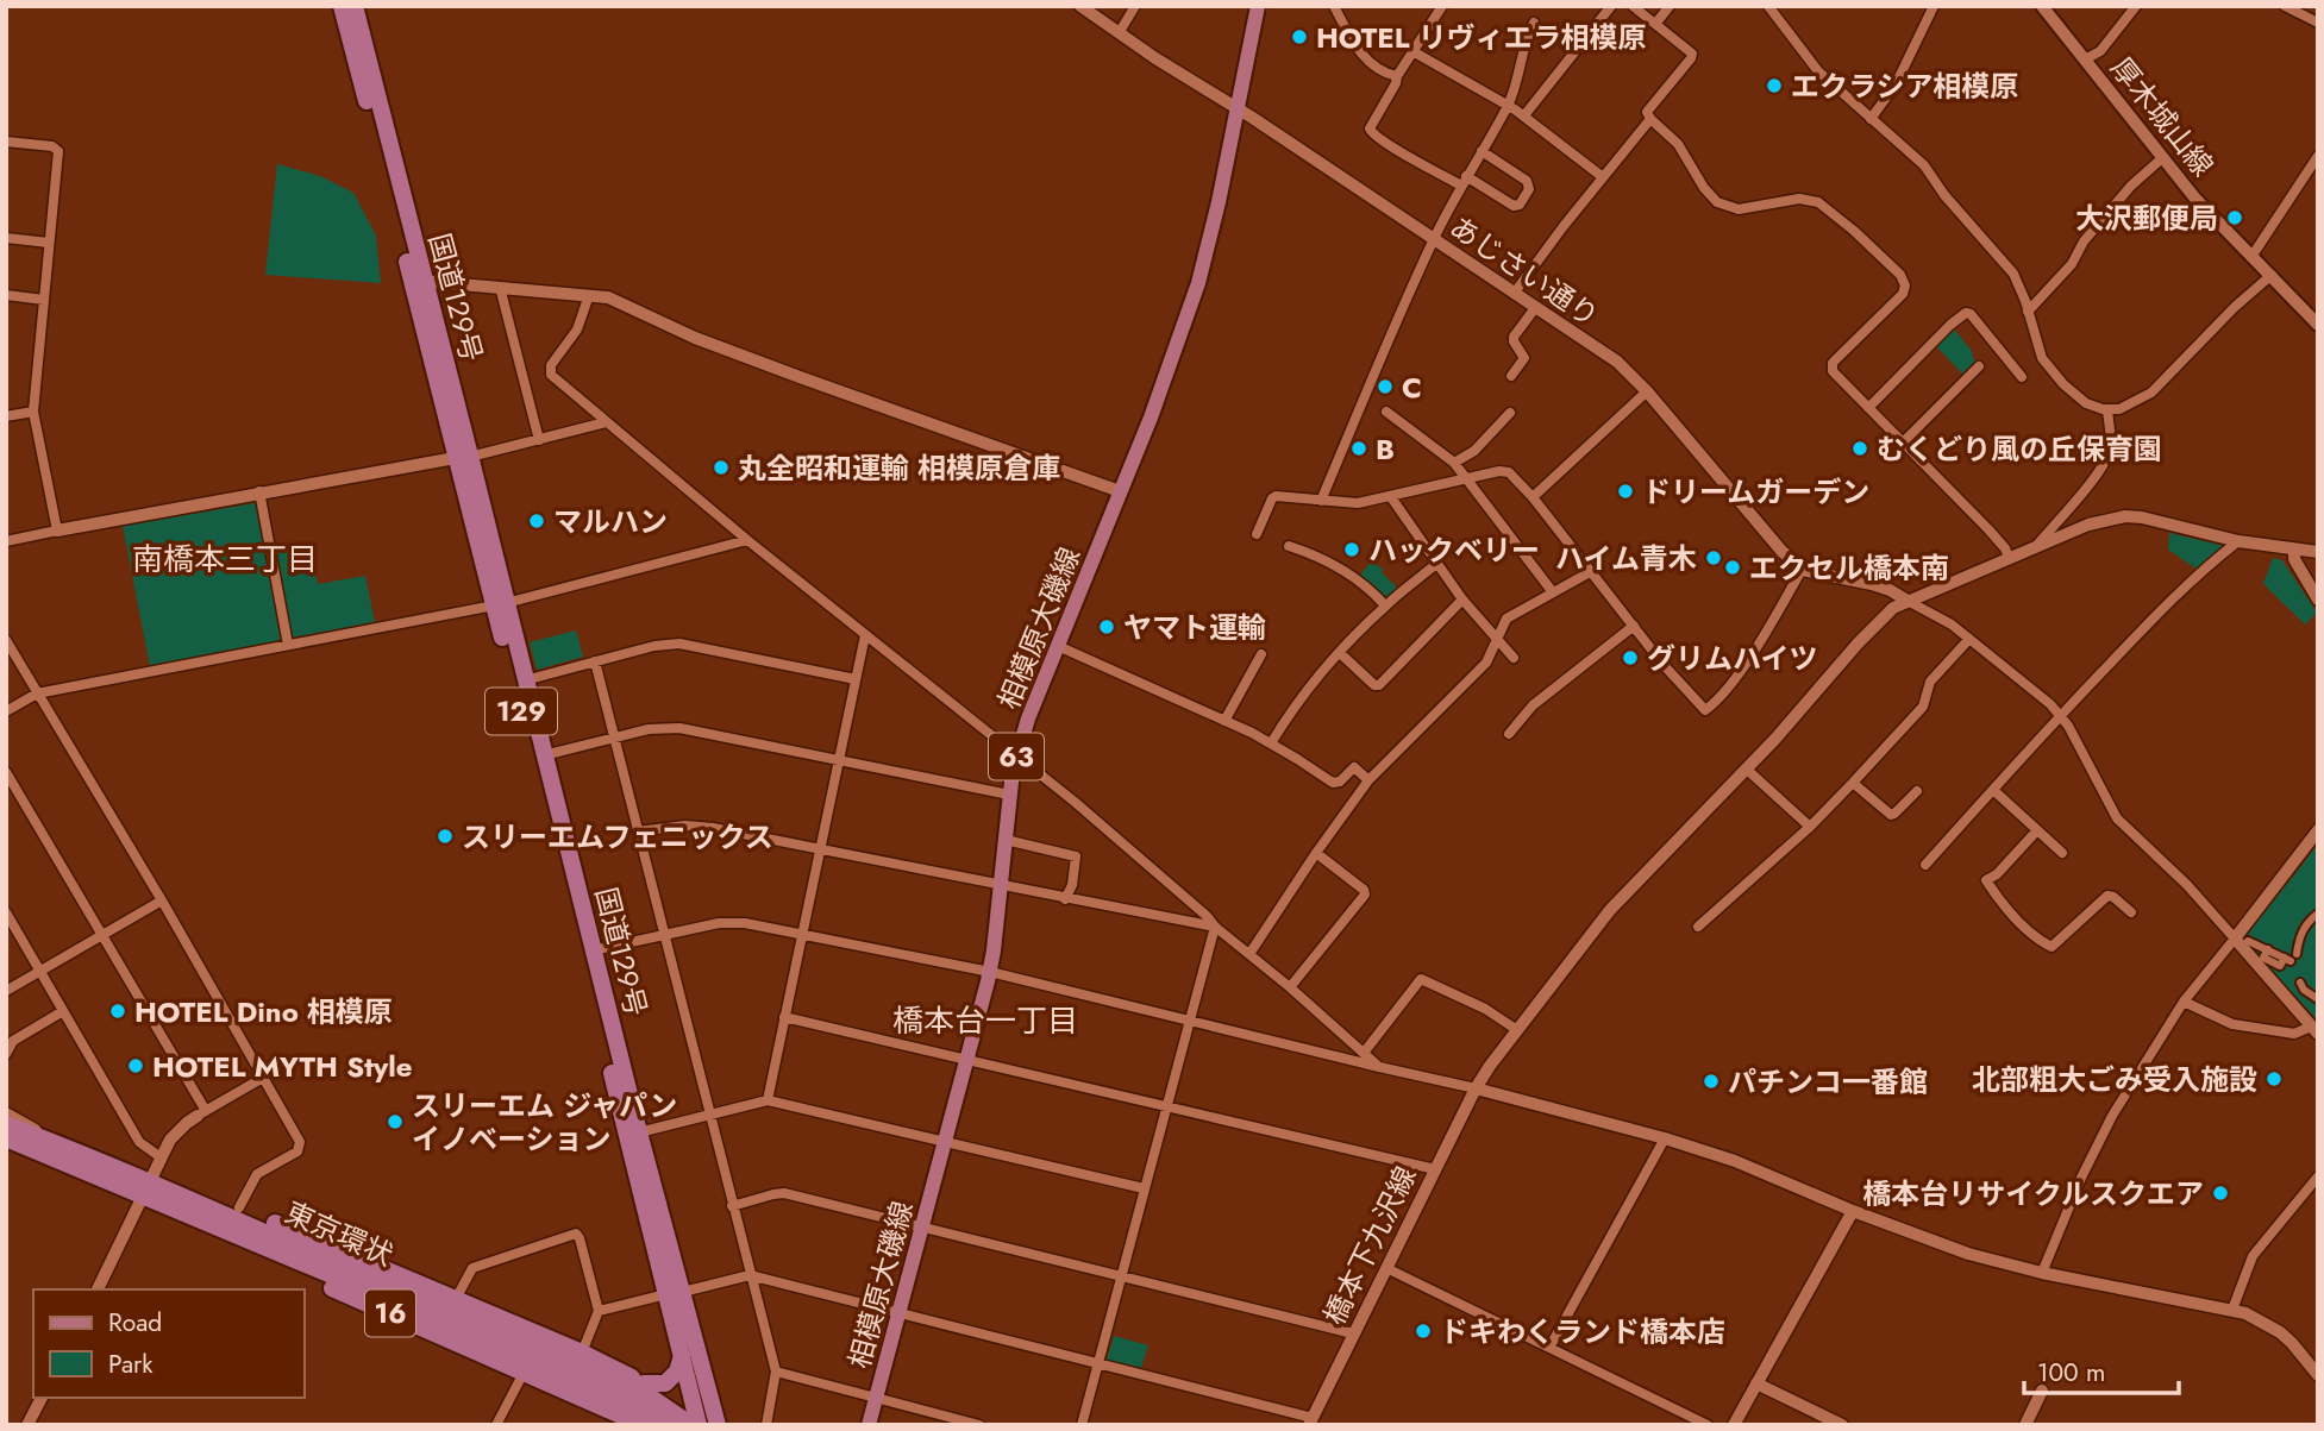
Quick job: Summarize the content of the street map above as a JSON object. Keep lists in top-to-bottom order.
{
  "streets": {
    "highway": [
      "国道129号",
      "129",
      "東京環状",
      "16"
    ],
    "main road": ["厚木城山線", "相模原大磯線", "63"],
    "street": ["あじさい通り", "橋本下九沢線"]
  },
  "crossings": [
    ["あじさい通り", "相模原大磯線"],
    ["国道129号", "東京環状"],
    ["東京環状", "16"]
  ],
  "districts": ["南橋本三丁目", "橋本台一丁目"],
  "places": [
    "HOTEL リヴィエラ相模原",
    "エクラシア相模原",
    "大沢郵便局",
    "C",
    "B",
    "むくどり風の丘保育園",
    "丸全昭和運輸 相模原倉庫",
    "ドリームガーデン",
    "マルハン",
    "ハックベリー",
    "ハイム青木",
    "エクセル橋本南",
    "ヤマト運輸",
    "グリムハイツ",
    "スリーエムフェニックス",
    "HOTEL Dino 相模原",
    "HOTEL MYTH Style",
    "北部粗大ごみ受入施設",
    "パチンコ一番館",
    "スリーエム ジャパン イノベーション",
    "橋本台リサイクルスクエア",
    "ドキわくランド橋本店"
  ],
  "legend": ["Road", "Park"],
  "scale_bar": "100 m"
}
